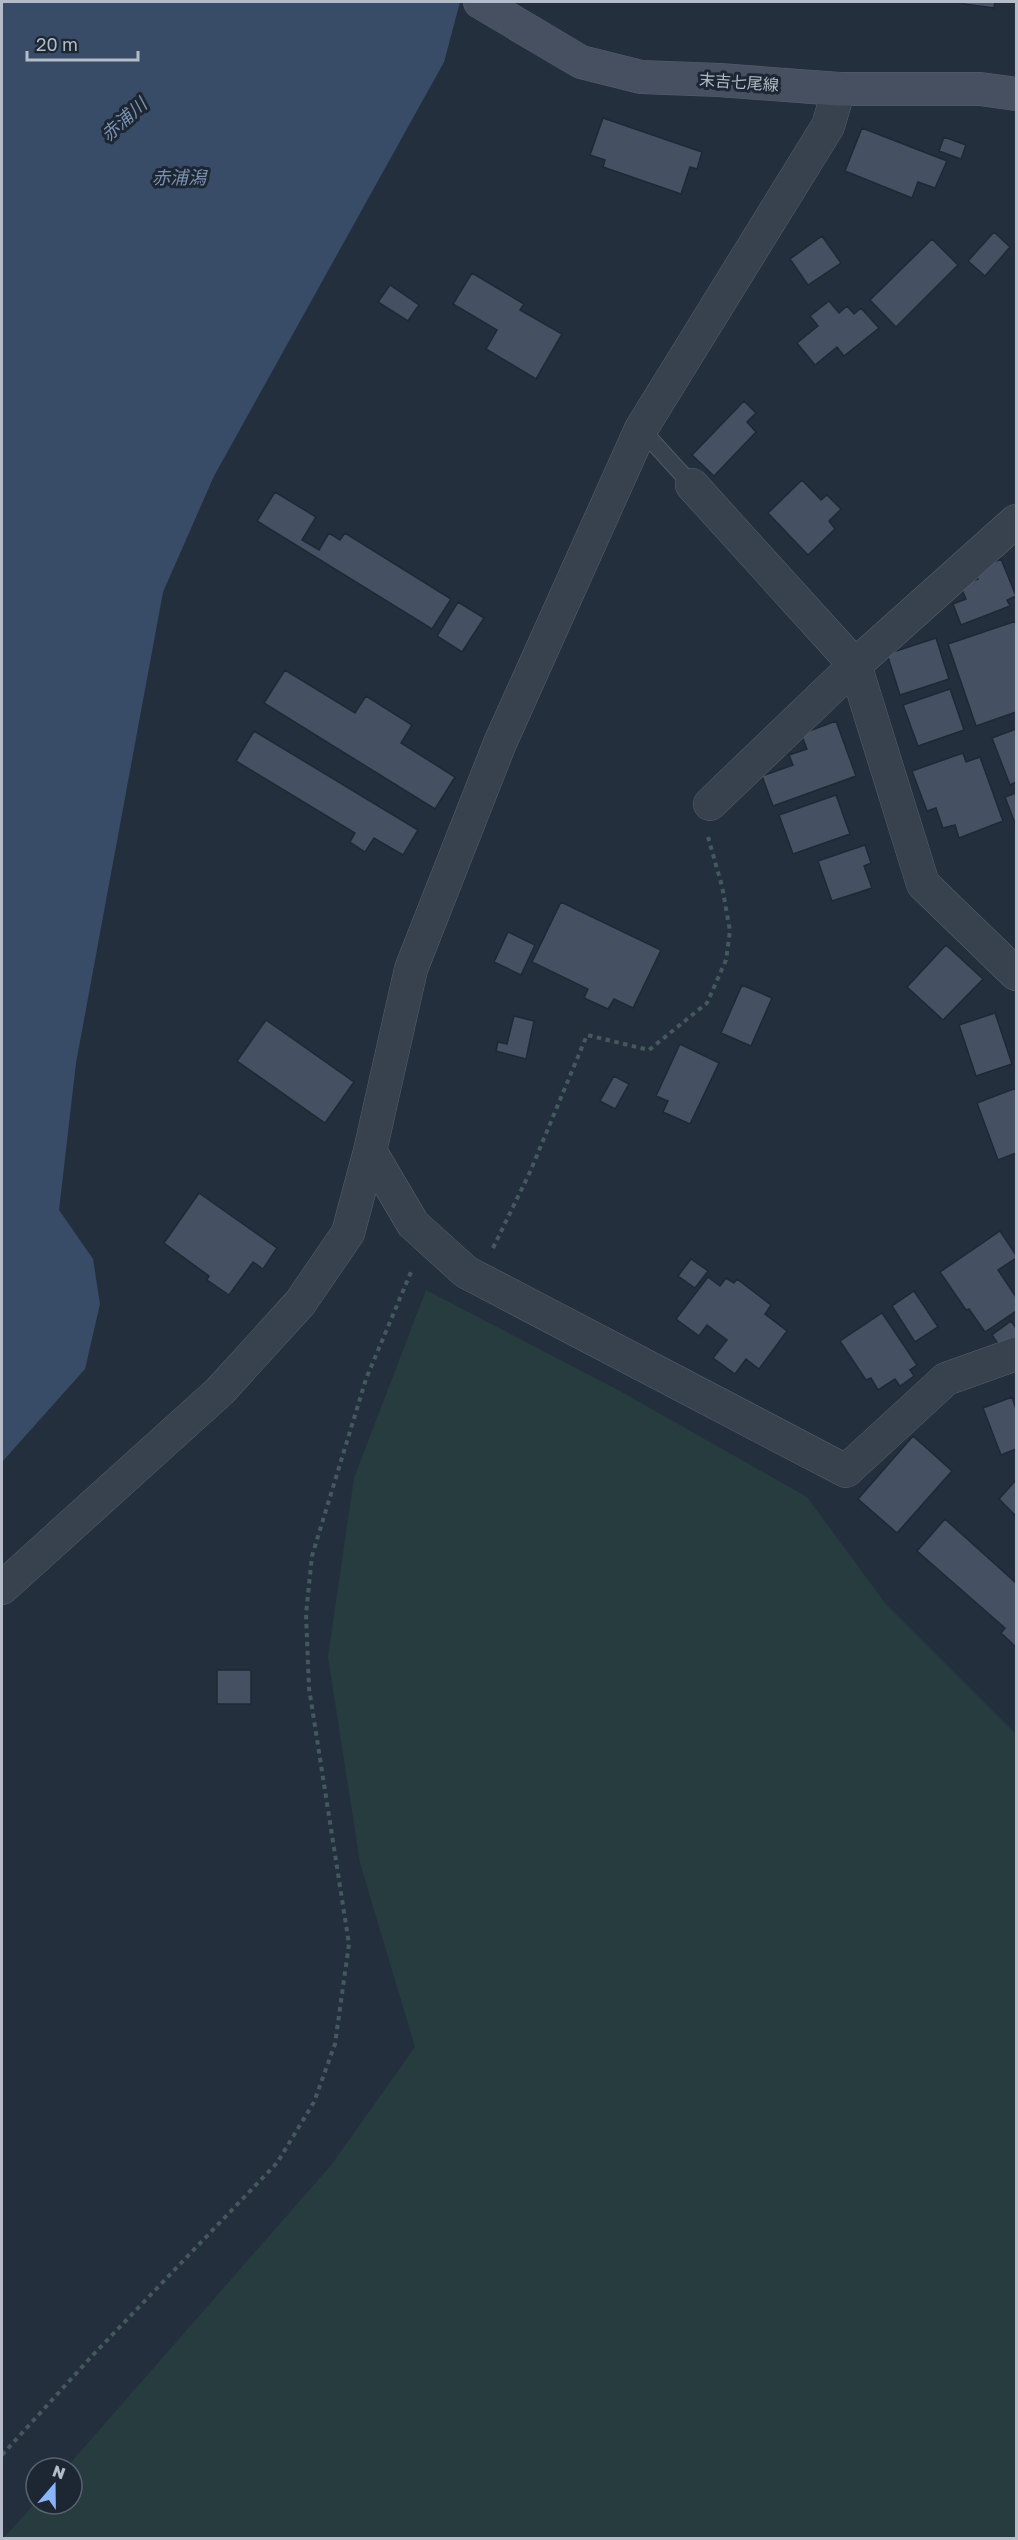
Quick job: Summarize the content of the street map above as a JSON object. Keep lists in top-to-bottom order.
{
  "streets": {
    "main road": ["末吉七尾線"]
  },
  "water": ["赤浦川", "赤浦潟"],
  "scale_bar": "20 m",
  "north": "top"
}
